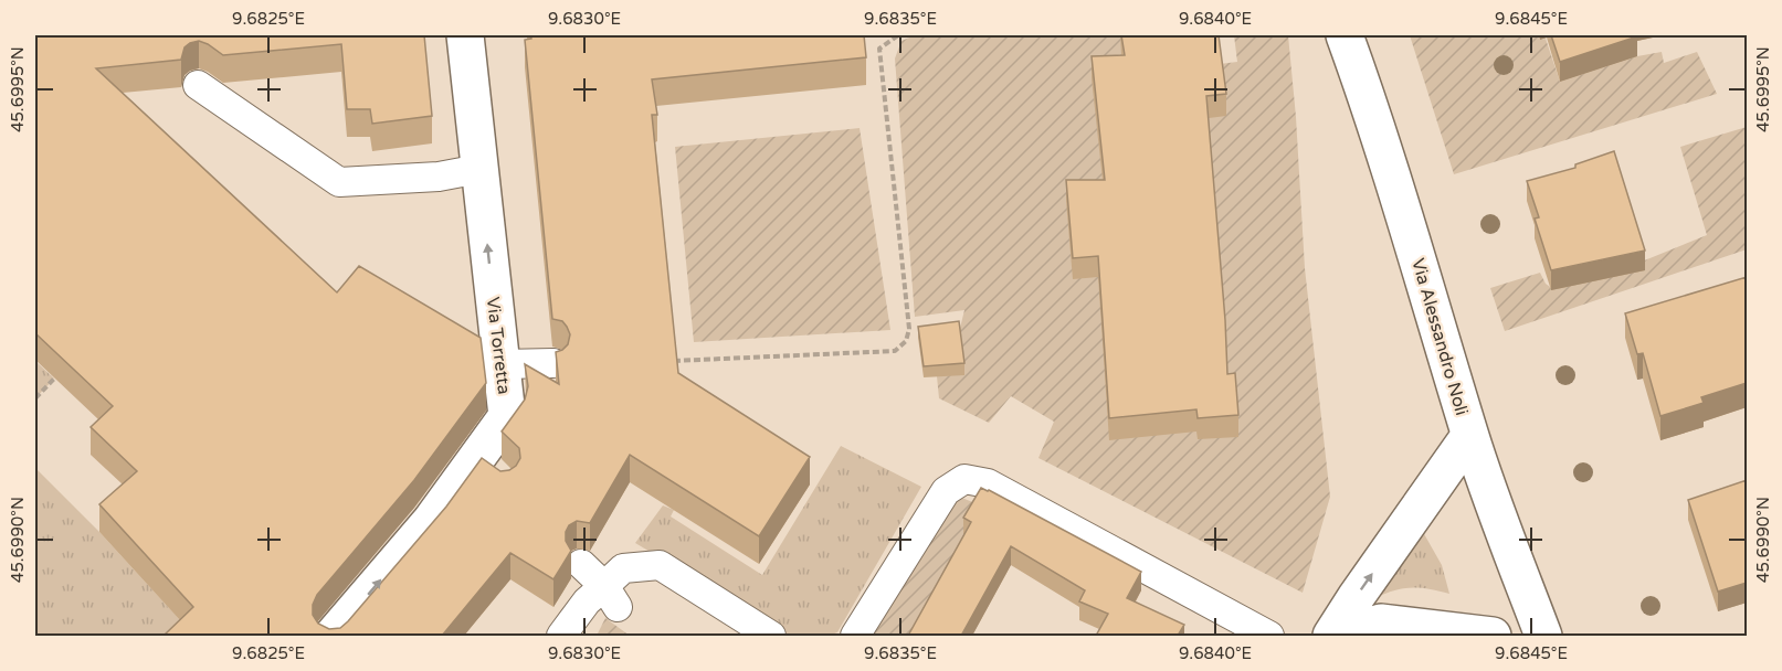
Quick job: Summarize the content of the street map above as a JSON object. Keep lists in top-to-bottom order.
{
  "streets": {
    "street": ["Via Alessandro Noli", "Via Torretta"]
  },
  "one_way": ["Via Torretta"],
  "coordinates": [
    "9.6825°E",
    "9.6830°E",
    "9.6835°E",
    "9.6840°E",
    "9.6845°E",
    "45.6995°N",
    "45.6990°N"
  ]
}
